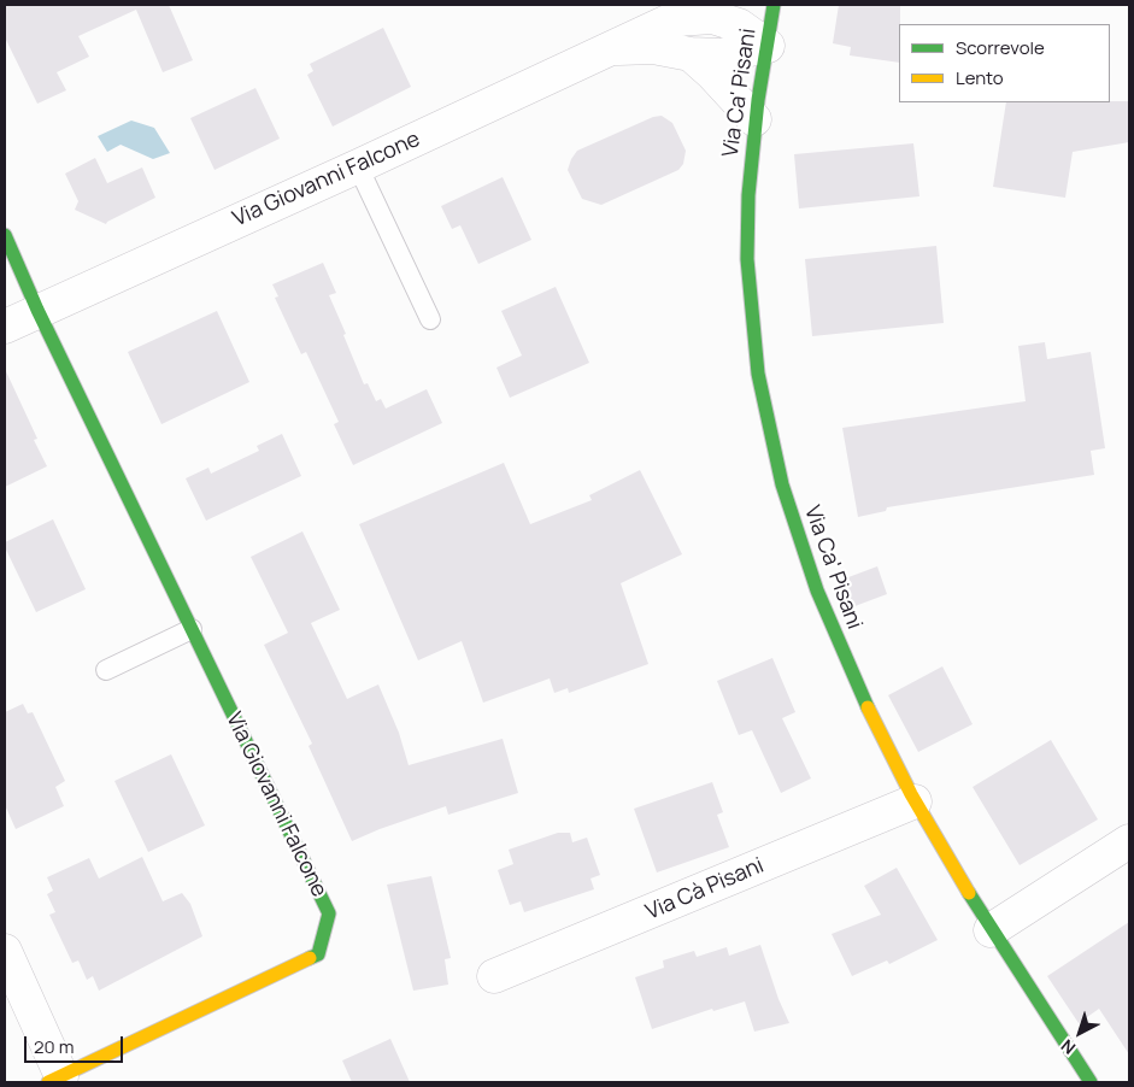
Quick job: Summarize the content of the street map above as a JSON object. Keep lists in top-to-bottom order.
{
  "streets": {
    "main road": ["Via Ca' Pisani", "Via Giovanni Falcone"],
    "street": ["Via Cà Pisani"]
  },
  "crossings": [
    ["Via Ca' Pisani", "Via Giovanni Falcone"],
    ["Via Ca' Pisani", "Via Cà Pisani"]
  ],
  "legend": ["Scorrevole", "Lento"],
  "scale_bar": "20 m",
  "north": "bottom left"
}
